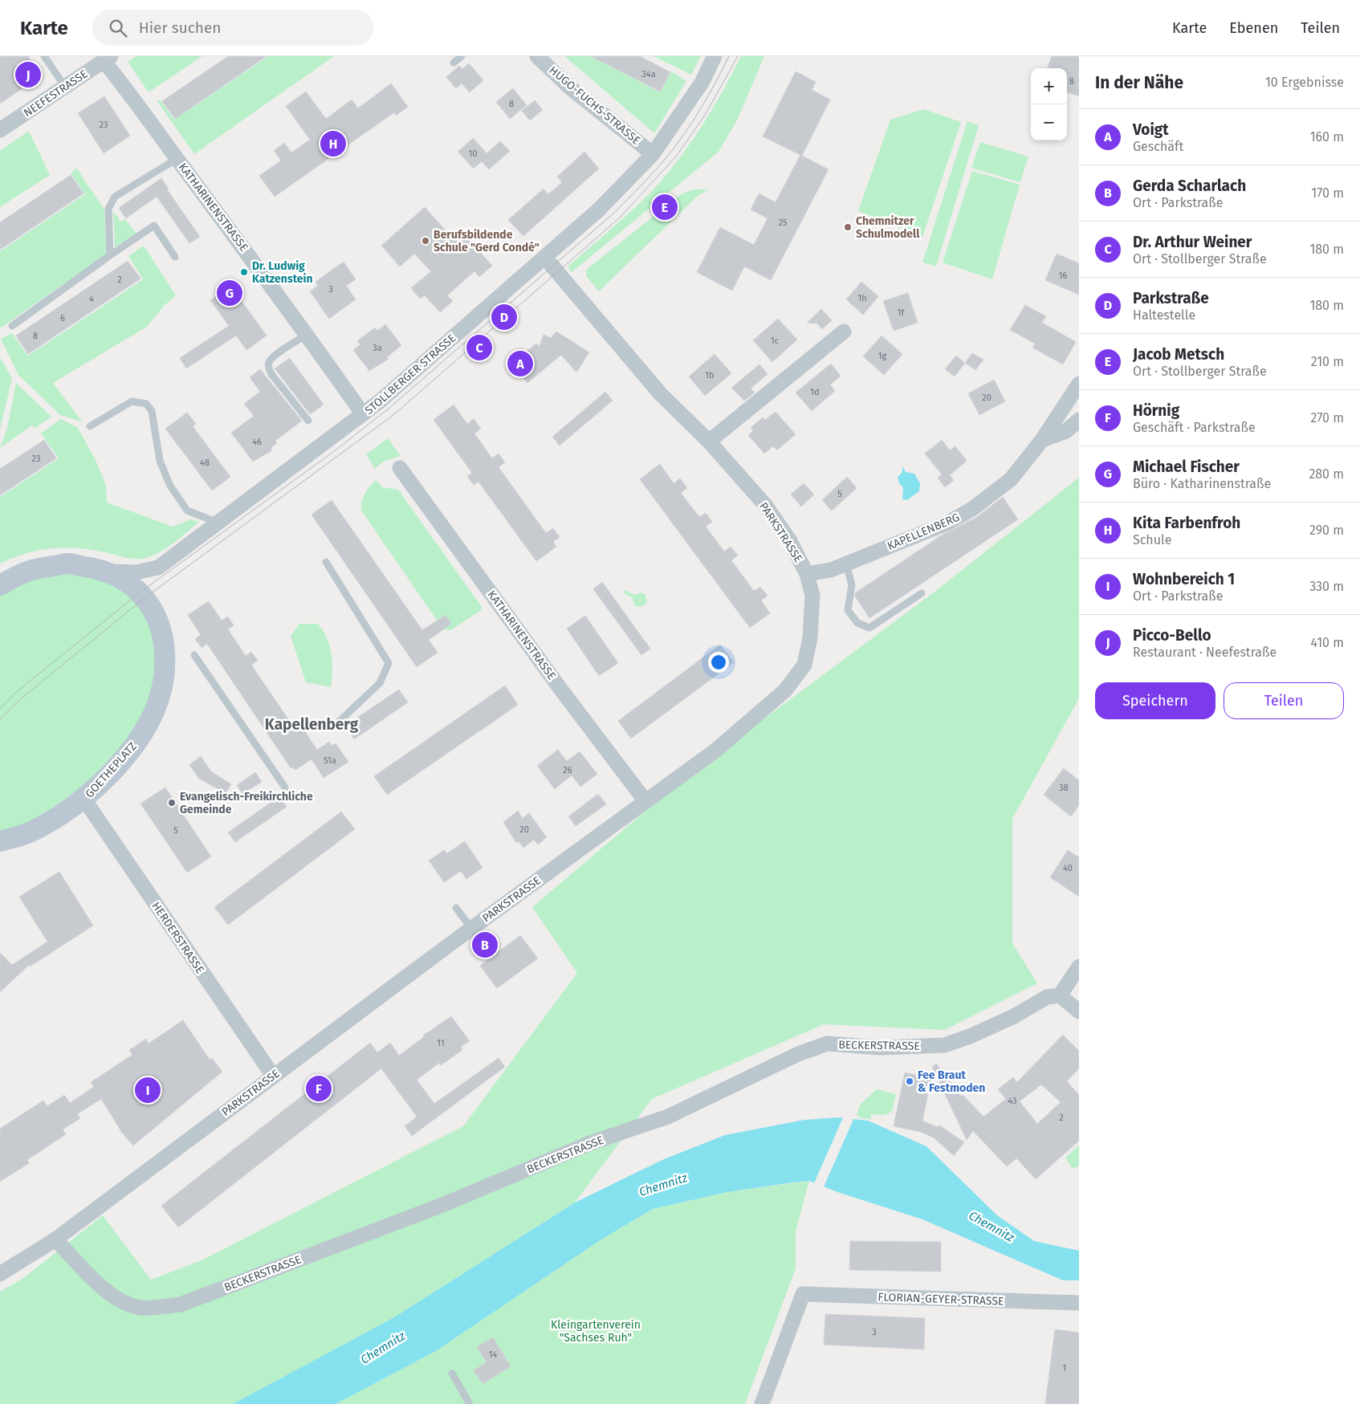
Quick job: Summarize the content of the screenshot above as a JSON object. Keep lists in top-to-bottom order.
{
  "streets": {
    "main road": ["GOETHEPLATZ"],
    "street": [
      "NEEFESTRASSE",
      "HUGO-FUCHS-STRASSE",
      "KATHARINENSTRASSE",
      "STOLLBERGER STRASSE",
      "KAPELLENBERG",
      "PARKSTRASSE",
      "HERDERSTRASSE",
      "BECKERSTRASSE",
      "FLORIAN-GEYER-STRASSE"
    ]
  },
  "crossings": [
    ["NEEFESTRASSE", "KATHARINENSTRASSE"],
    ["HUGO-FUCHS-STRASSE", "STOLLBERGER STRASSE"],
    ["KATHARINENSTRASSE", "STOLLBERGER STRASSE"],
    ["KATHARINENSTRASSE", "PARKSTRASSE"],
    ["STOLLBERGER STRASSE", "PARKSTRASSE"],
    ["STOLLBERGER STRASSE", "GOETHEPLATZ"],
    ["KAPELLENBERG", "PARKSTRASSE"],
    ["PARKSTRASSE", "HERDERSTRASSE"],
    ["PARKSTRASSE", "BECKERSTRASSE"],
    ["GOETHEPLATZ", "HERDERSTRASSE"]
  ],
  "districts": ["Kapellenberg"],
  "water": ["Chemnitz"],
  "parks": ["Kleingartenverein \"Sachses Ruh\""],
  "places": [
    "Chemnitzer Schulmodell",
    "Berufsbildende Schule \"Gerd Condé\"",
    "Dr. Ludwig Katzenstein",
    "Evangelisch-Freikirchliche Gemeinde",
    "Fee Braut & Festmoden"
  ],
  "house_numbers": [
    "34a",
    "8",
    "8",
    "23",
    "10",
    "25",
    "16",
    "2",
    "3",
    "1h",
    "4",
    "1f",
    "6",
    "8",
    "1c",
    "3a",
    "1g",
    "1b",
    "1d",
    "20",
    "46",
    "23",
    "48",
    "5",
    "51a",
    "26",
    "38",
    "20",
    "5",
    "40",
    "11",
    "43",
    "2",
    "3",
    "14",
    "1"
  ],
  "page": {
    "header": "Karte",
    "search": "Hier suchen",
    "nav": ["Karte", "Ebenen", "Teilen"],
    "heading": ["In der Nähe", "10 Ergebnisse"],
    "pins": [
      "J",
      "H",
      "E",
      "G",
      "D",
      "C",
      "A",
      "B",
      "F",
      "I"
    ],
    "map_buttons": ["+", "−"],
    "list": [
      {
        "mark": "A",
        "name": "Voigt",
        "note": "Geschäft",
        "value": "160 m"
      },
      {
        "mark": "B",
        "name": "Gerda Scharlach",
        "note": "Ort · Parkstraße",
        "value": "170 m"
      },
      {
        "mark": "C",
        "name": "Dr. Arthur Weiner",
        "note": "Ort · Stollberger Straße",
        "value": "180 m"
      },
      {
        "mark": "D",
        "name": "Parkstraße",
        "note": "Haltestelle",
        "value": "180 m"
      },
      {
        "mark": "E",
        "name": "Jacob Metsch",
        "note": "Ort · Stollberger Straße",
        "value": "210 m"
      },
      {
        "mark": "F",
        "name": "Hörnig",
        "note": "Geschäft · Parkstraße",
        "value": "270 m"
      },
      {
        "mark": "G",
        "name": "Michael Fischer",
        "note": "Büro · Katharinenstraße",
        "value": "280 m"
      },
      {
        "mark": "H",
        "name": "Kita Farbenfroh",
        "note": "Schule",
        "value": "290 m"
      },
      {
        "mark": "I",
        "name": "Wohnbereich 1",
        "note": "Ort · Parkstraße",
        "value": "330 m"
      },
      {
        "mark": "J",
        "name": "Picco-Bello",
        "note": "Restaurant · Neefestraße",
        "value": "410 m"
      }
    ],
    "buttons": ["Speichern", "Teilen"]
  }
}
